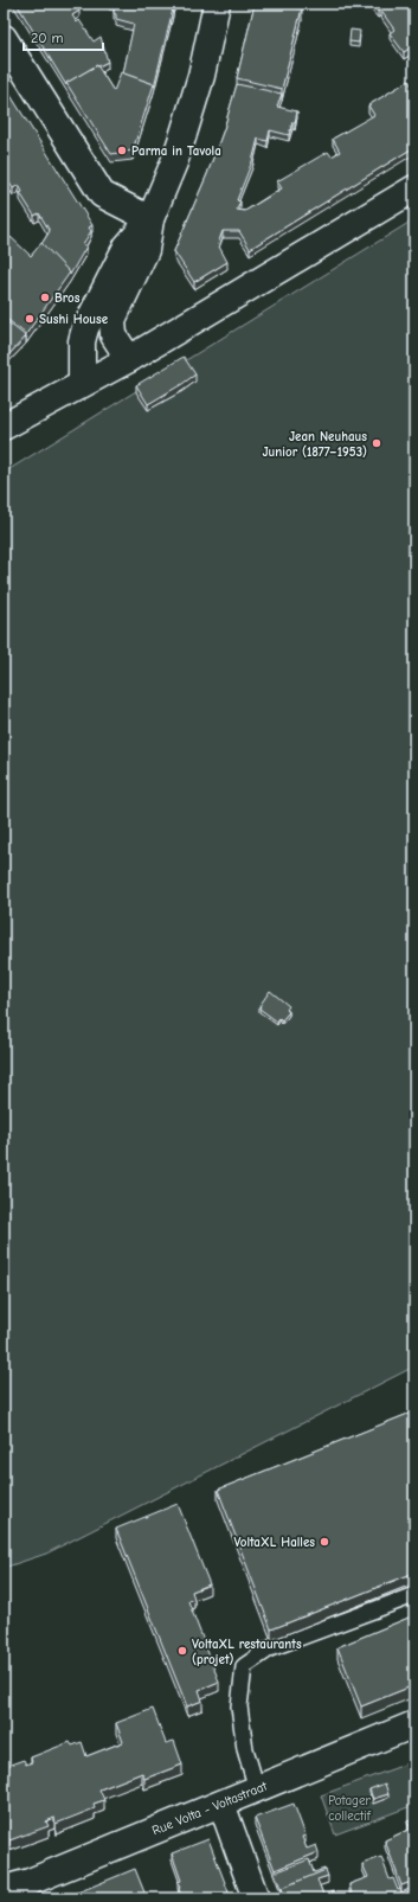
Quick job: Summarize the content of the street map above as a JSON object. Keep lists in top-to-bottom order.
{
  "streets": {
    "street": ["Rue Volta - Voltastraat"]
  },
  "parks": ["Potager collectif"],
  "places": [
    "Parma in Tavola",
    "Bros",
    "Sushi House",
    "Jean Neuhaus Junior (1877–1953)",
    "VoltaXL Halles",
    "VoltaXL restaurants (projet)"
  ],
  "scale_bar": "20 m"
}
